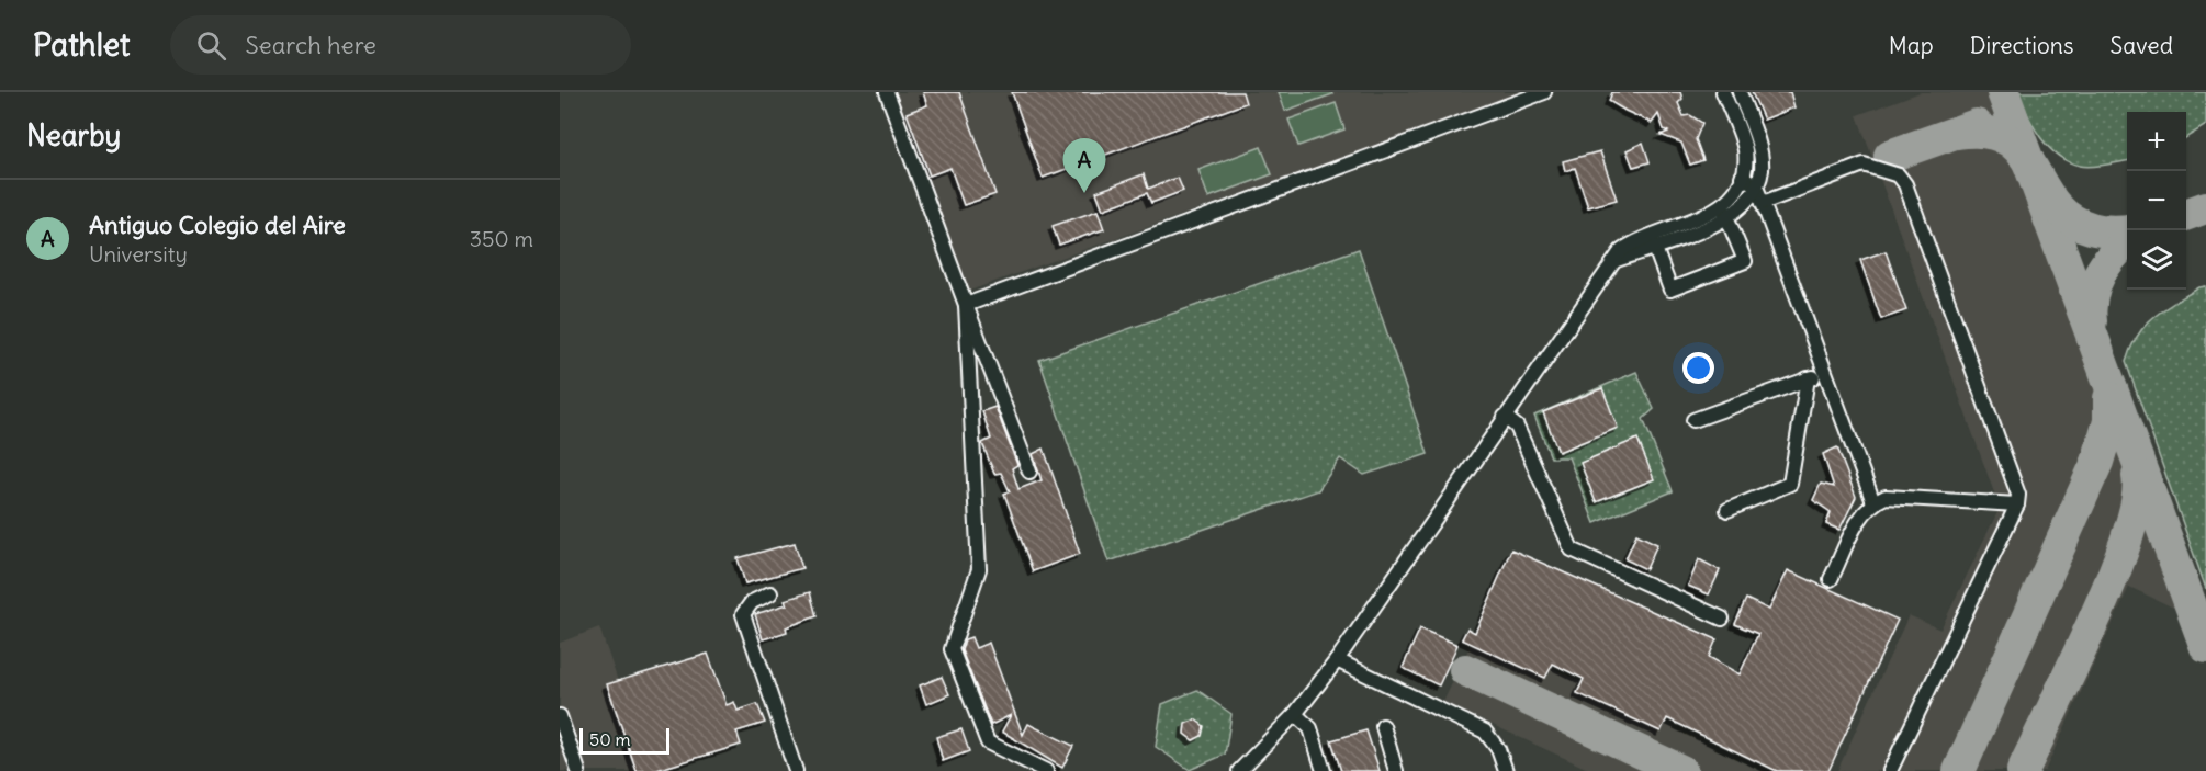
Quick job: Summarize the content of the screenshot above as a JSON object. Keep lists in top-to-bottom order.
{
  "scale_bar": "50 m",
  "page": {
    "header": "Pathlet",
    "search": "Search here",
    "nav": ["Map", "Directions", "Saved"],
    "heading": "Nearby",
    "map_buttons": ["+", "−"],
    "pins": "A",
    "list": [
      {
        "mark": "A",
        "name": "Antiguo Colegio del Aire",
        "note": "University",
        "value": "350 m"
      }
    ],
    "scale": "50 m"
  }
}
